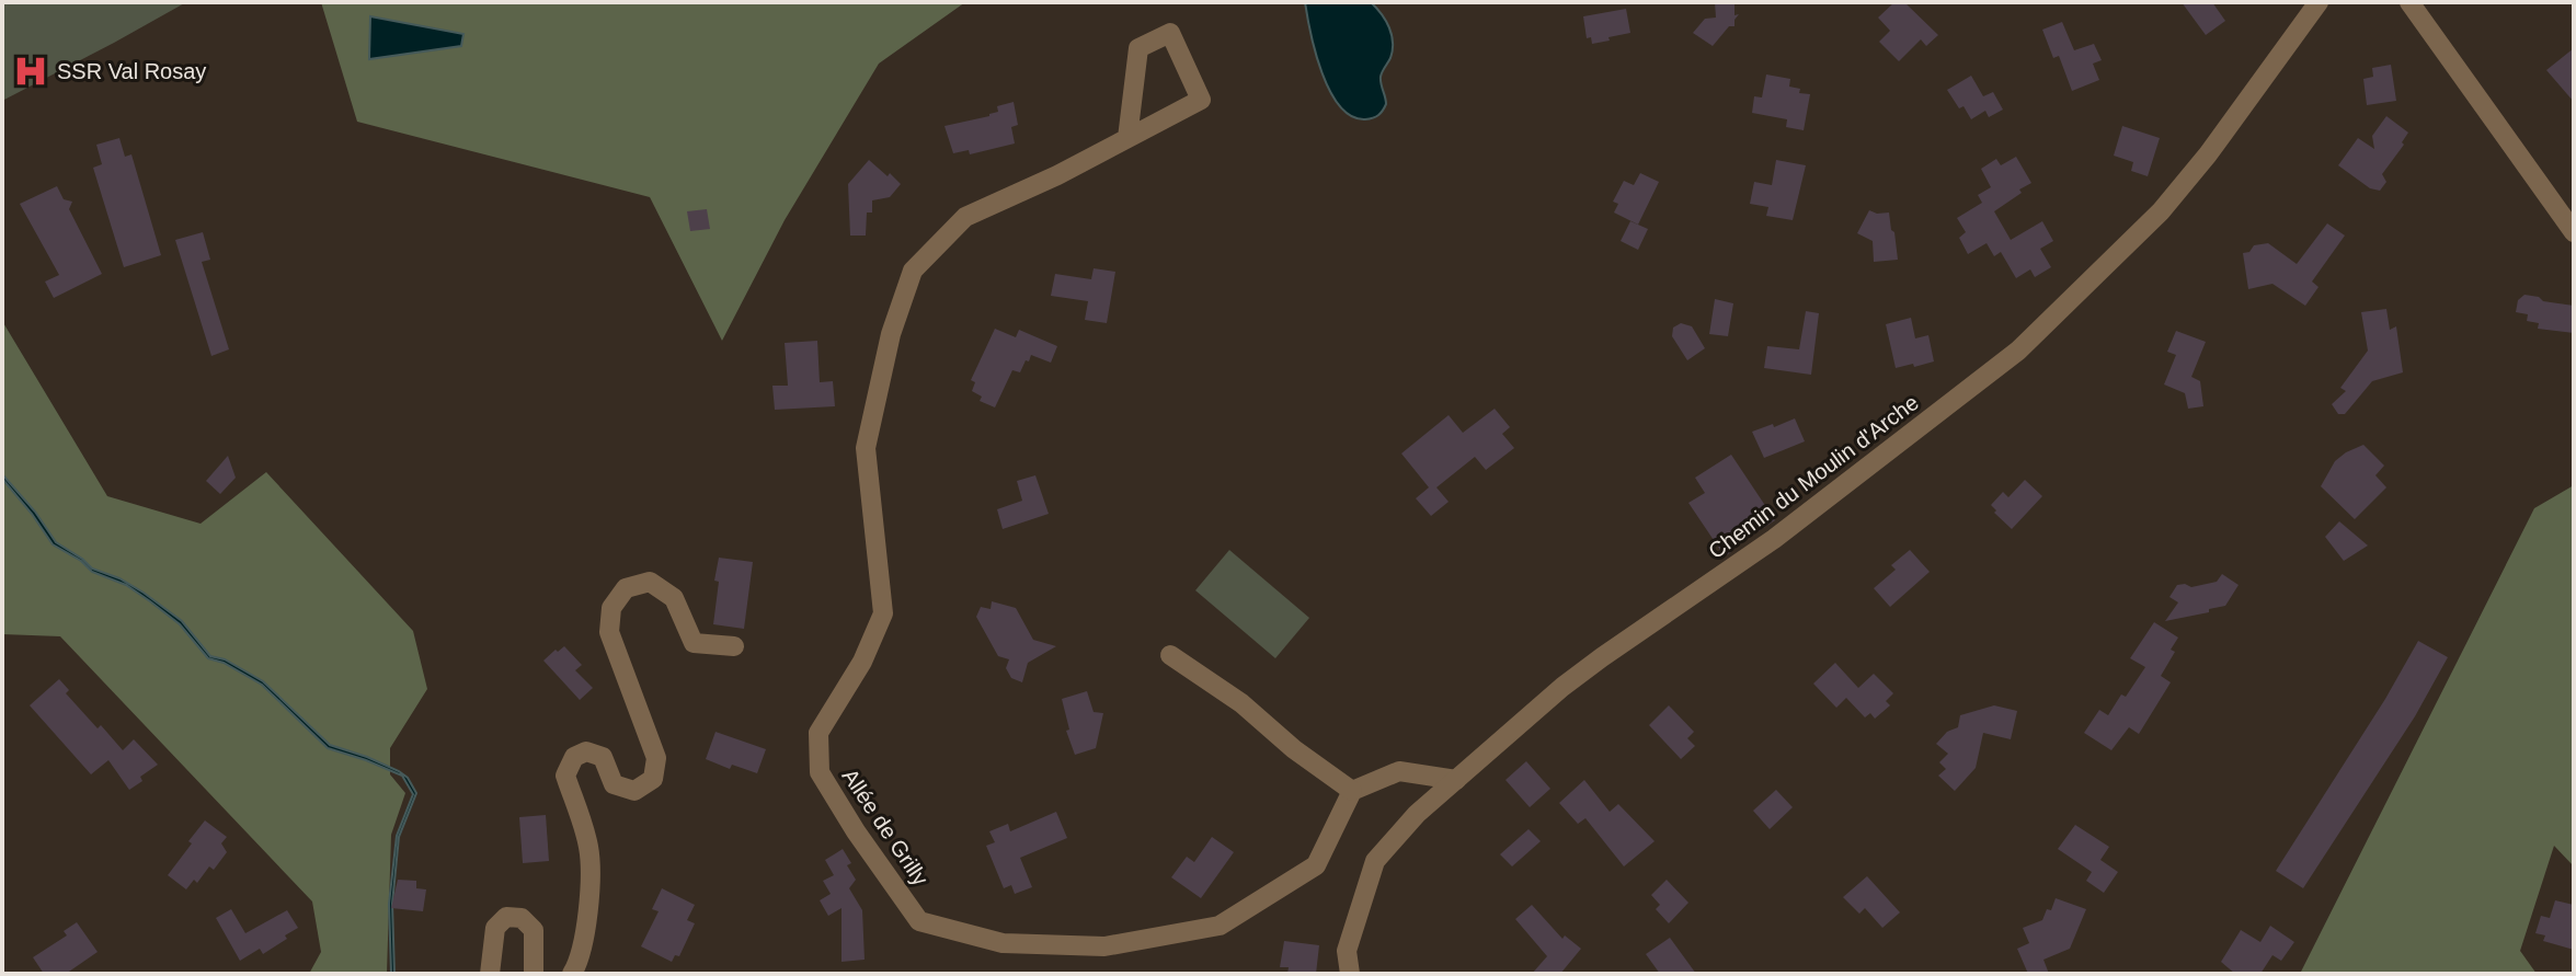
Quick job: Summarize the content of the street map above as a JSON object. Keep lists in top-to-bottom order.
{
  "streets": {
    "street": ["Chemin du Moulin d'Arche", "Allée de Grilly"]
  },
  "places": {
    "hospital": ["SSR Val Rosay"]
  }
}
